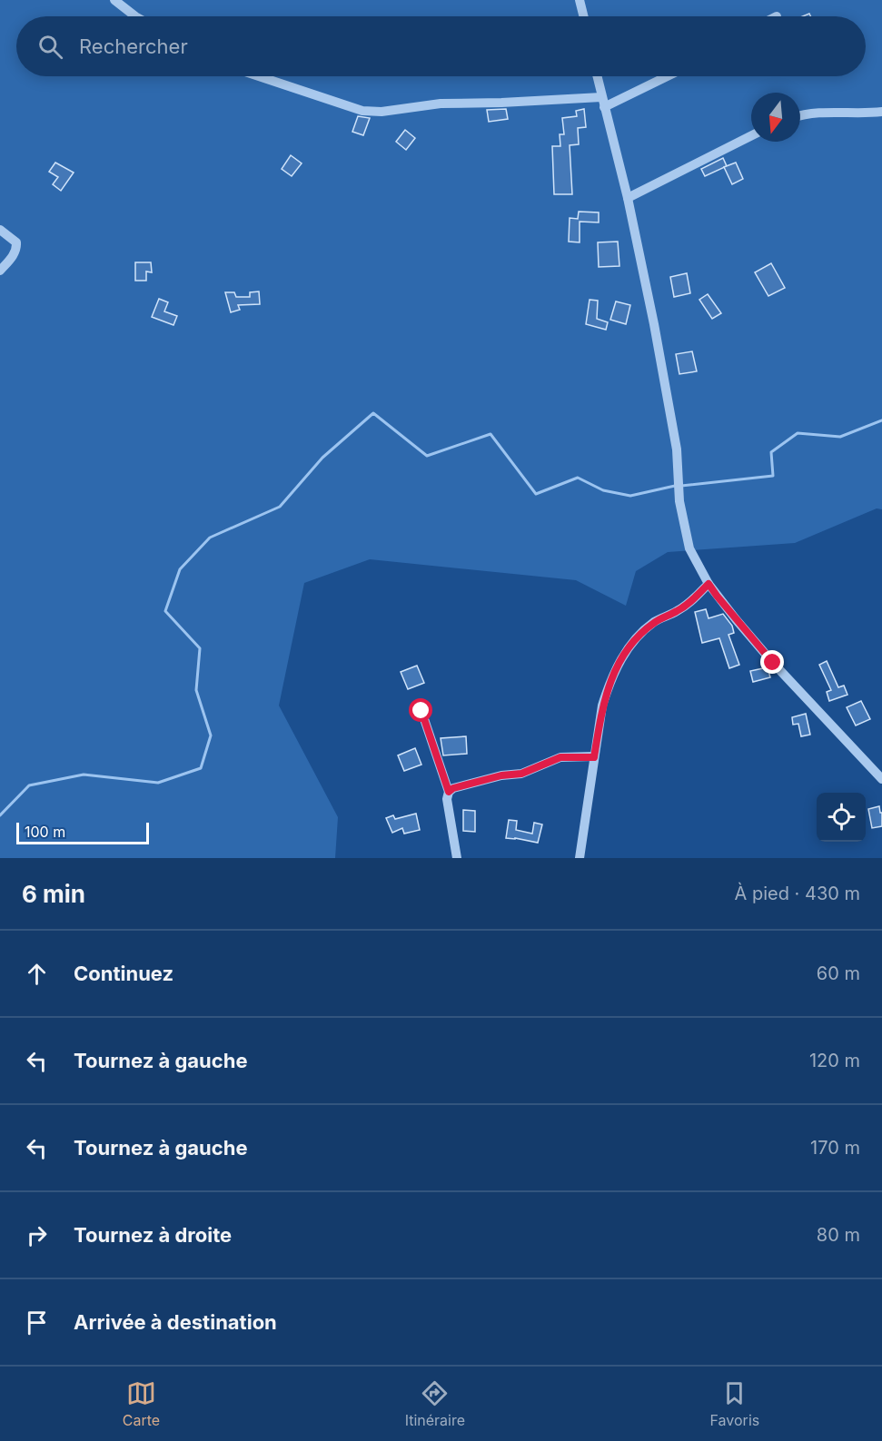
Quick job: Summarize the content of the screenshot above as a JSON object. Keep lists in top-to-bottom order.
{
  "scale_bar": "100 m",
  "north": "bottom",
  "page": {
    "search": "Rechercher",
    "scale": "100 m",
    "heading": ["6 min", "À pied · 430 m"],
    "list": [
      ["Continuez", "60 m"],
      ["Tournez à gauche", "120 m"],
      ["Tournez à gauche", "170 m"],
      ["Tournez à droite", "80 m"],
      "Arrivée à destination"
    ],
    "nav": ["Carte", "Itinéraire", "Favoris"]
  }
}
